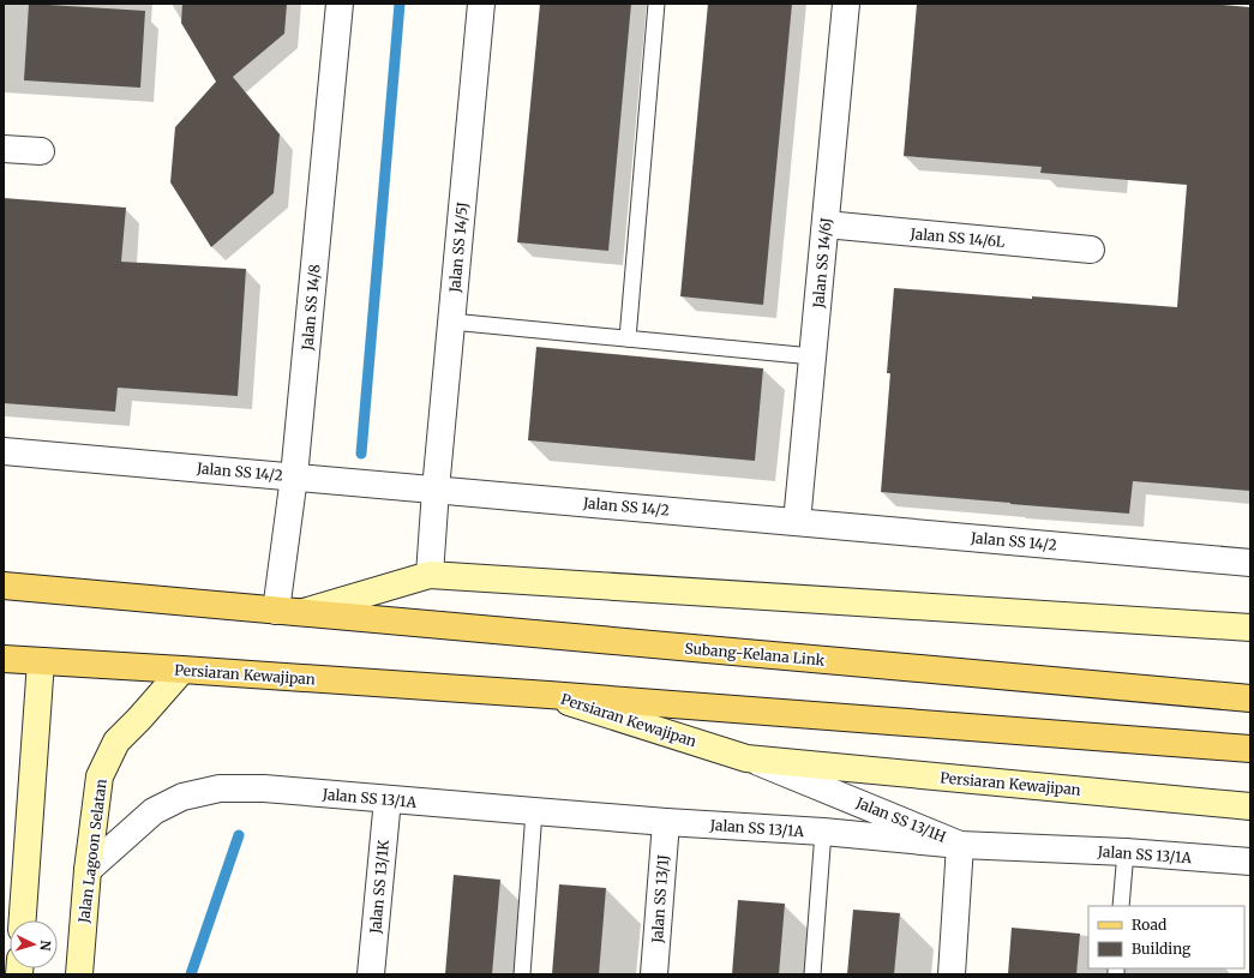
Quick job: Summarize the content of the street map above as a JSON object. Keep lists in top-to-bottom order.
{
  "streets": {
    "main road": ["Subang-Kelana Link", "Persiaran Kewajipan", "Jalan Lagoon Selatan"],
    "street": [
      "Jalan SS 14/6L",
      "Jalan SS 14/5J",
      "Jalan SS 14/6J",
      "Jalan SS 14/8",
      "Jalan SS 14/2",
      "Jalan SS 13/1A",
      "Jalan SS 13/1H",
      "Jalan SS 13/1K",
      "Jalan SS 13/1J"
    ]
  },
  "crossings": [
    ["Jalan SS 14/6L", "Jalan SS 14/6J"],
    ["Jalan SS 14/5J", "Jalan SS 14/2"],
    ["Jalan SS 14/6J", "Jalan SS 14/2"],
    ["Jalan SS 14/8", "Jalan SS 14/2"],
    ["Jalan SS 14/8", "Subang-Kelana Link"],
    ["Persiaran Kewajipan", "Jalan SS 13/1H"],
    ["Persiaran Kewajipan", "Jalan Lagoon Selatan"],
    ["Jalan SS 13/1A", "Jalan SS 13/1H"],
    ["Jalan SS 13/1A", "Jalan Lagoon Selatan"],
    ["Jalan SS 13/1A", "Jalan SS 13/1K"],
    ["Jalan SS 13/1A", "Jalan SS 13/1J"]
  ],
  "legend": ["Road", "Building"],
  "north": "right"
}
